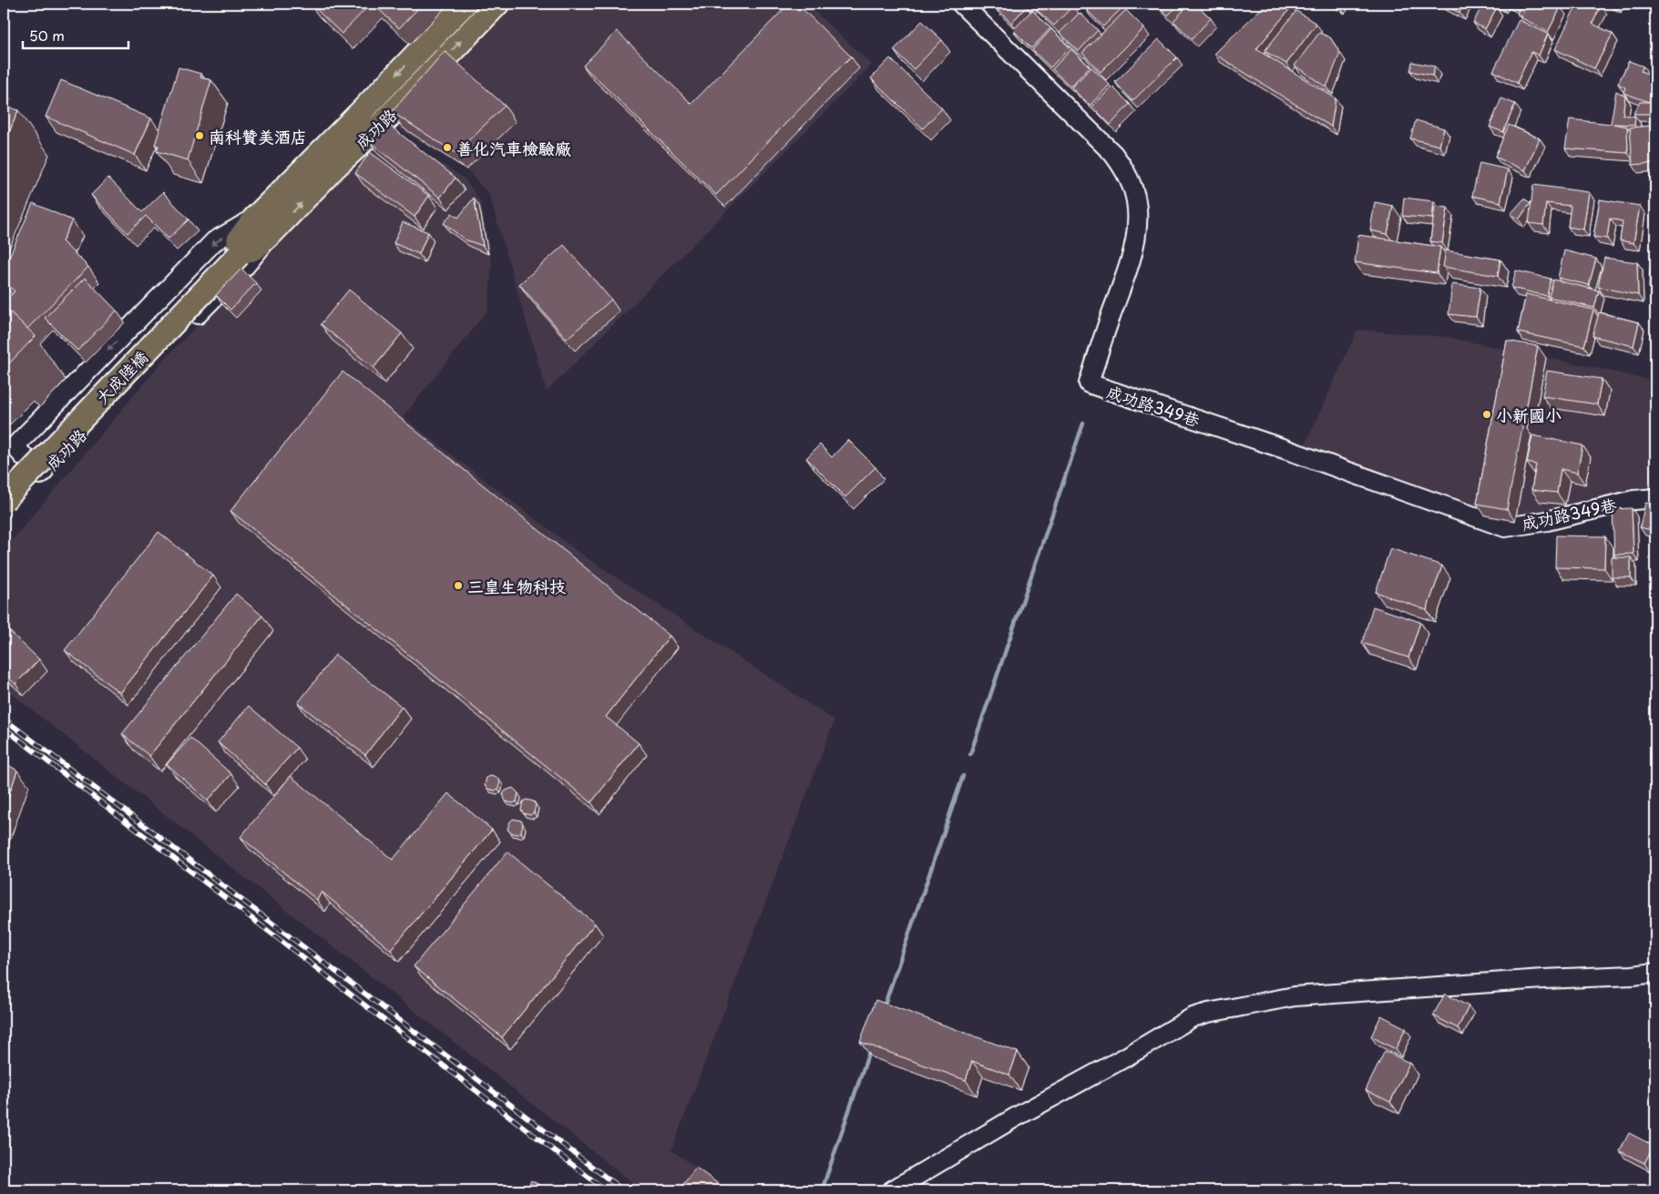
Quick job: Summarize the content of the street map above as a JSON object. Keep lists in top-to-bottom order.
{
  "streets": {
    "main road": ["成功路", "大成陸橋"],
    "street": ["成功路349巷"]
  },
  "crossings": [
    ["成功路", "大成陸橋"]
  ],
  "places": [
    "南科贊美酒店",
    "善化汽車檢驗廠",
    "小新國小",
    "三皇生物科技"
  ],
  "scale_bar": "50 m"
}
